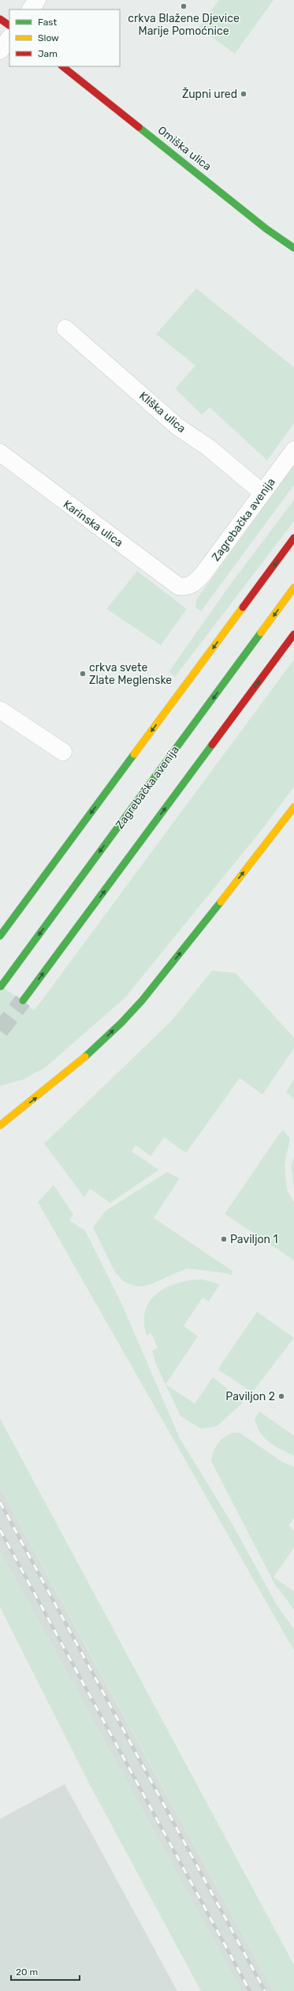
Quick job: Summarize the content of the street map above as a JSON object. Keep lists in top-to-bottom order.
{
  "streets": {
    "main road": ["Omiška ulica", "Zagrebačka avenija"],
    "street": ["Kliška ulica", "Karinska ulica"]
  },
  "crossings": [
    ["Kliška ulica", "Zagrebačka avenija"],
    ["Zagrebačka avenija", "Karinska ulica"]
  ],
  "one_way": ["Zagrebačka avenija"],
  "places": [
    "crkva Blažene Djevice Marije Pomoćnice",
    "Župni ured",
    "crkva svete Zlate Meglenske",
    "Paviljon 1",
    "Paviljon 2"
  ],
  "legend": ["Fast", "Slow", "Jam"],
  "scale_bar": "20 m"
}
